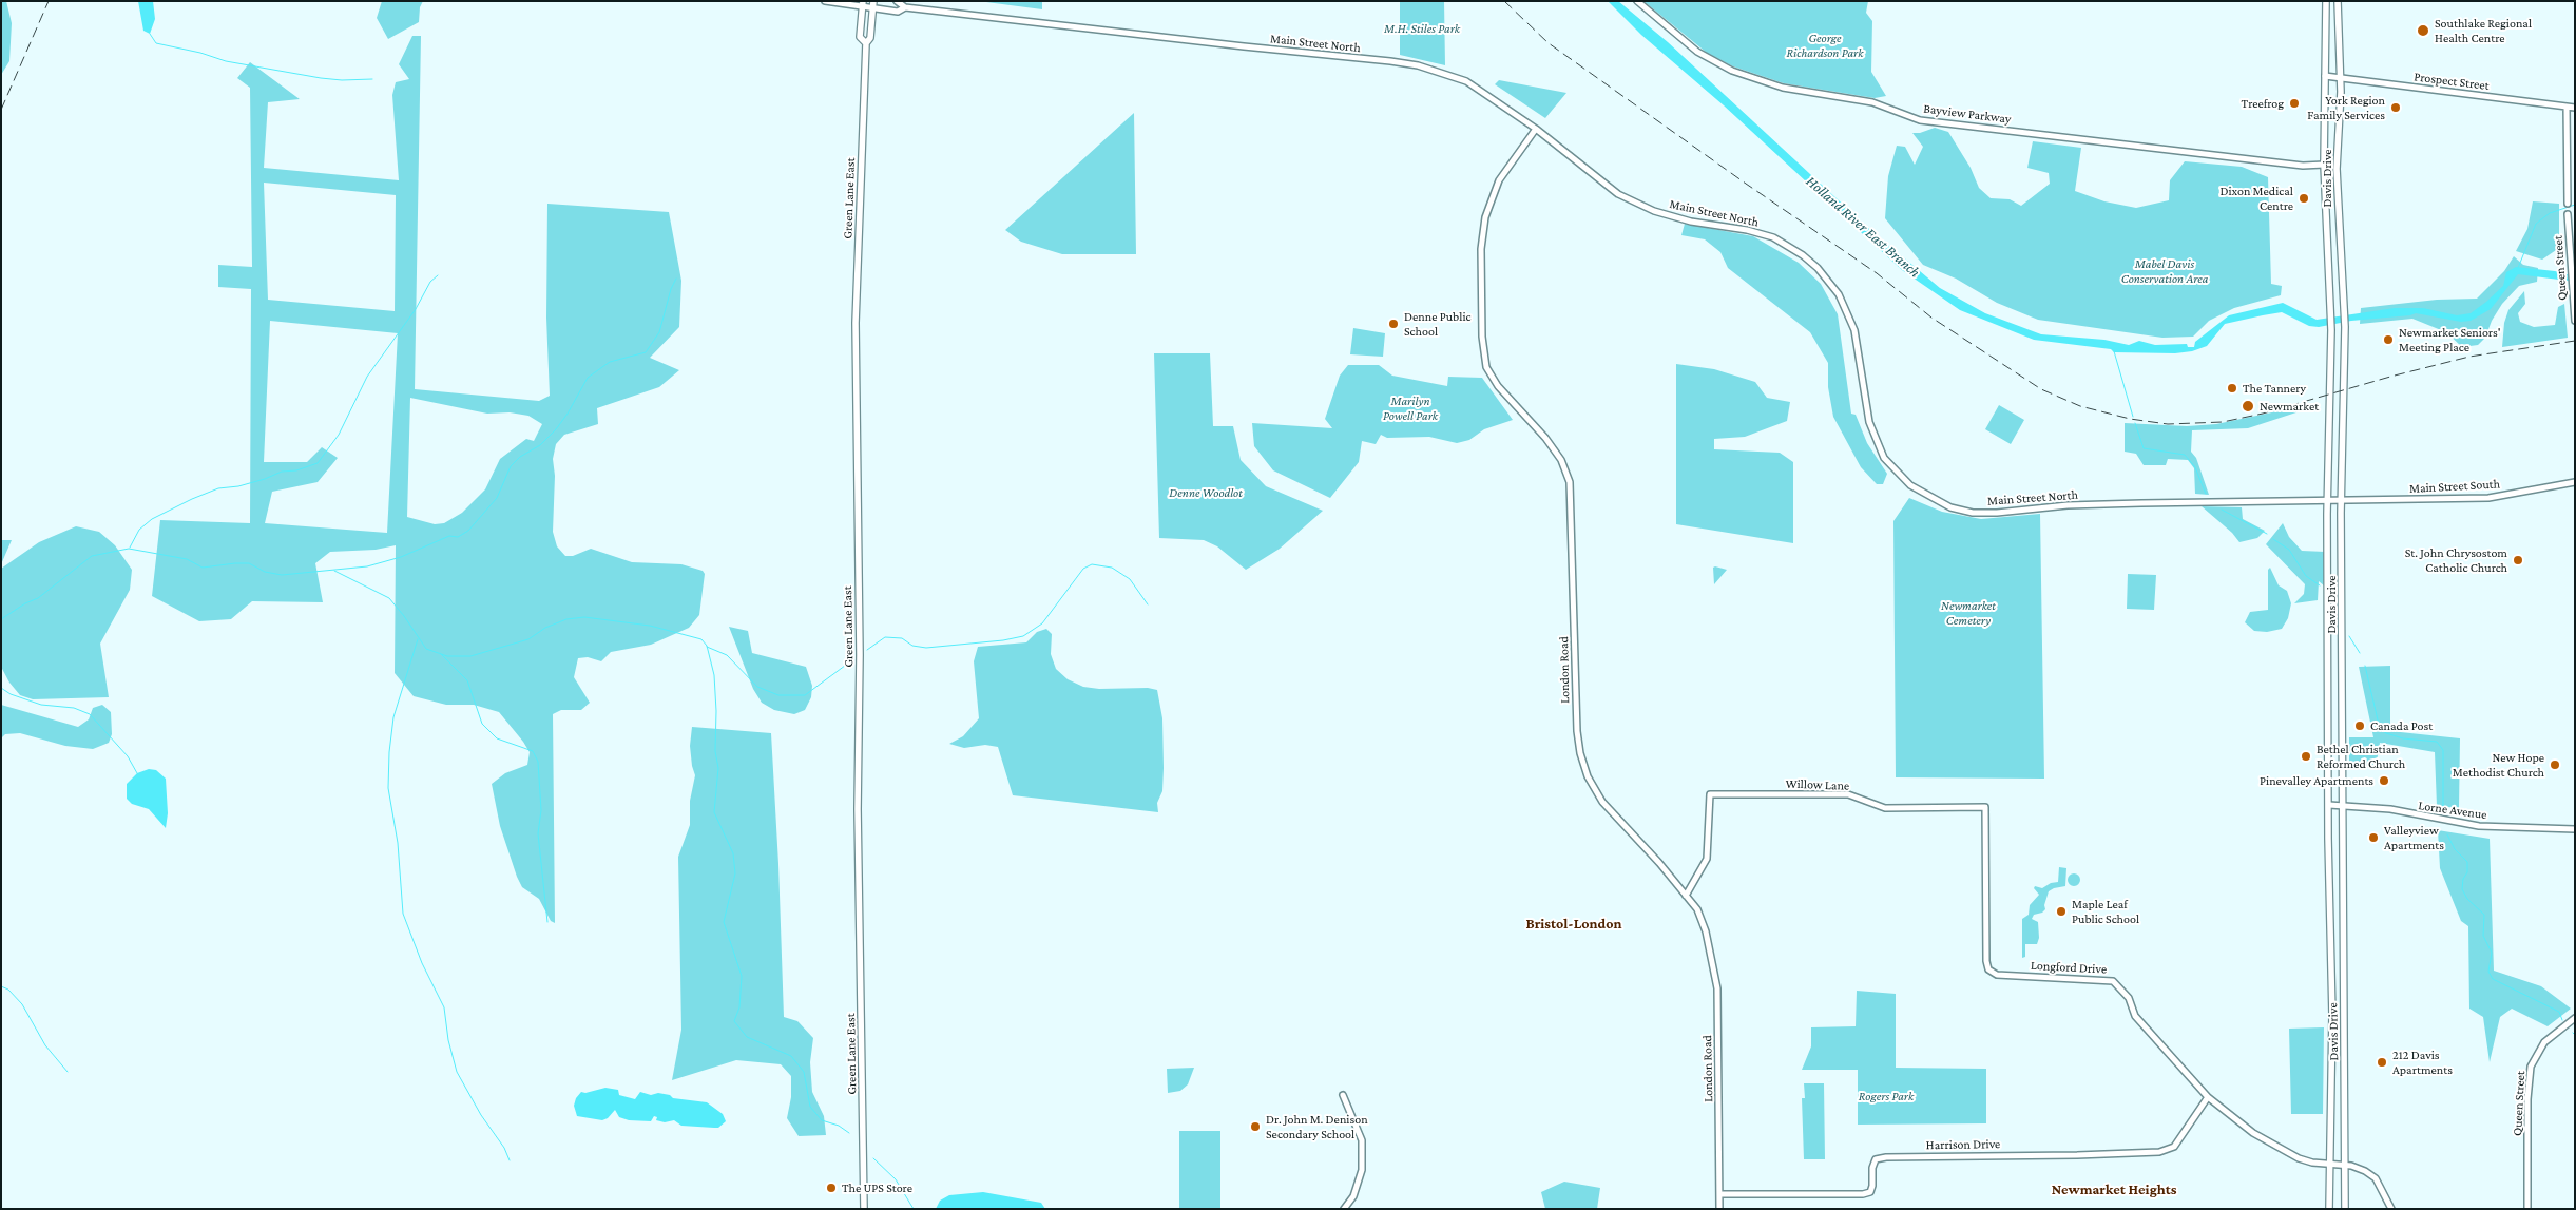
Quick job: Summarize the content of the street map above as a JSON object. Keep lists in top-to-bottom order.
{
  "streets": {
    "main road": ["Davis Drive", "Green Lane East"],
    "street": [
      "Main Street North",
      "Prospect Street",
      "Bayview Parkway",
      "Queen Street",
      "Main Street South",
      "London Road",
      "Willow Lane",
      "Lorne Avenue",
      "Longford Drive",
      "Harrison Drive"
    ]
  },
  "crossings": [
    ["Main Street North", "Davis Drive"],
    ["Main Street North", "Green Lane East"],
    ["Main Street North", "Main Street South"],
    ["Main Street North", "London Road"],
    ["Prospect Street", "Davis Drive"],
    ["Bayview Parkway", "Davis Drive"],
    ["Davis Drive", "Main Street South"],
    ["Davis Drive", "Lorne Avenue"],
    ["Davis Drive", "Longford Drive"],
    ["London Road", "Willow Lane"],
    ["London Road", "Harrison Drive"],
    ["Willow Lane", "Longford Drive"],
    ["Longford Drive", "Harrison Drive"]
  ],
  "districts": ["Bristol-London", "Newmarket Heights"],
  "water": ["Holland River East Branch"],
  "parks": [
    "M.H. Stiles Park",
    "George Richardson Park",
    "Mabel Davis Conservation Area",
    "Marilyn Powell Park",
    "Denne Woodlot",
    "Newmarket Cemetery",
    "Rogers Park"
  ],
  "places": [
    "Southlake Regional Health Centre",
    "Treefrog",
    "York Region Family Services",
    "Dixon Medical Centre",
    "Denne Public School",
    "Newmarket Seniors' Meeting Place",
    "The Tannery",
    "Newmarket",
    "St. John Chrysostom Catholic Church",
    "Canada Post",
    "Bethel Christian Reformed Church",
    "New Hope Methodist Church",
    "Pinevalley Apartments",
    "Valleyview Apartments",
    "Maple Leaf Public School",
    "212 Davis Apartments",
    "Dr. John M. Denison Secondary School",
    "The UPS Store"
  ]
}
